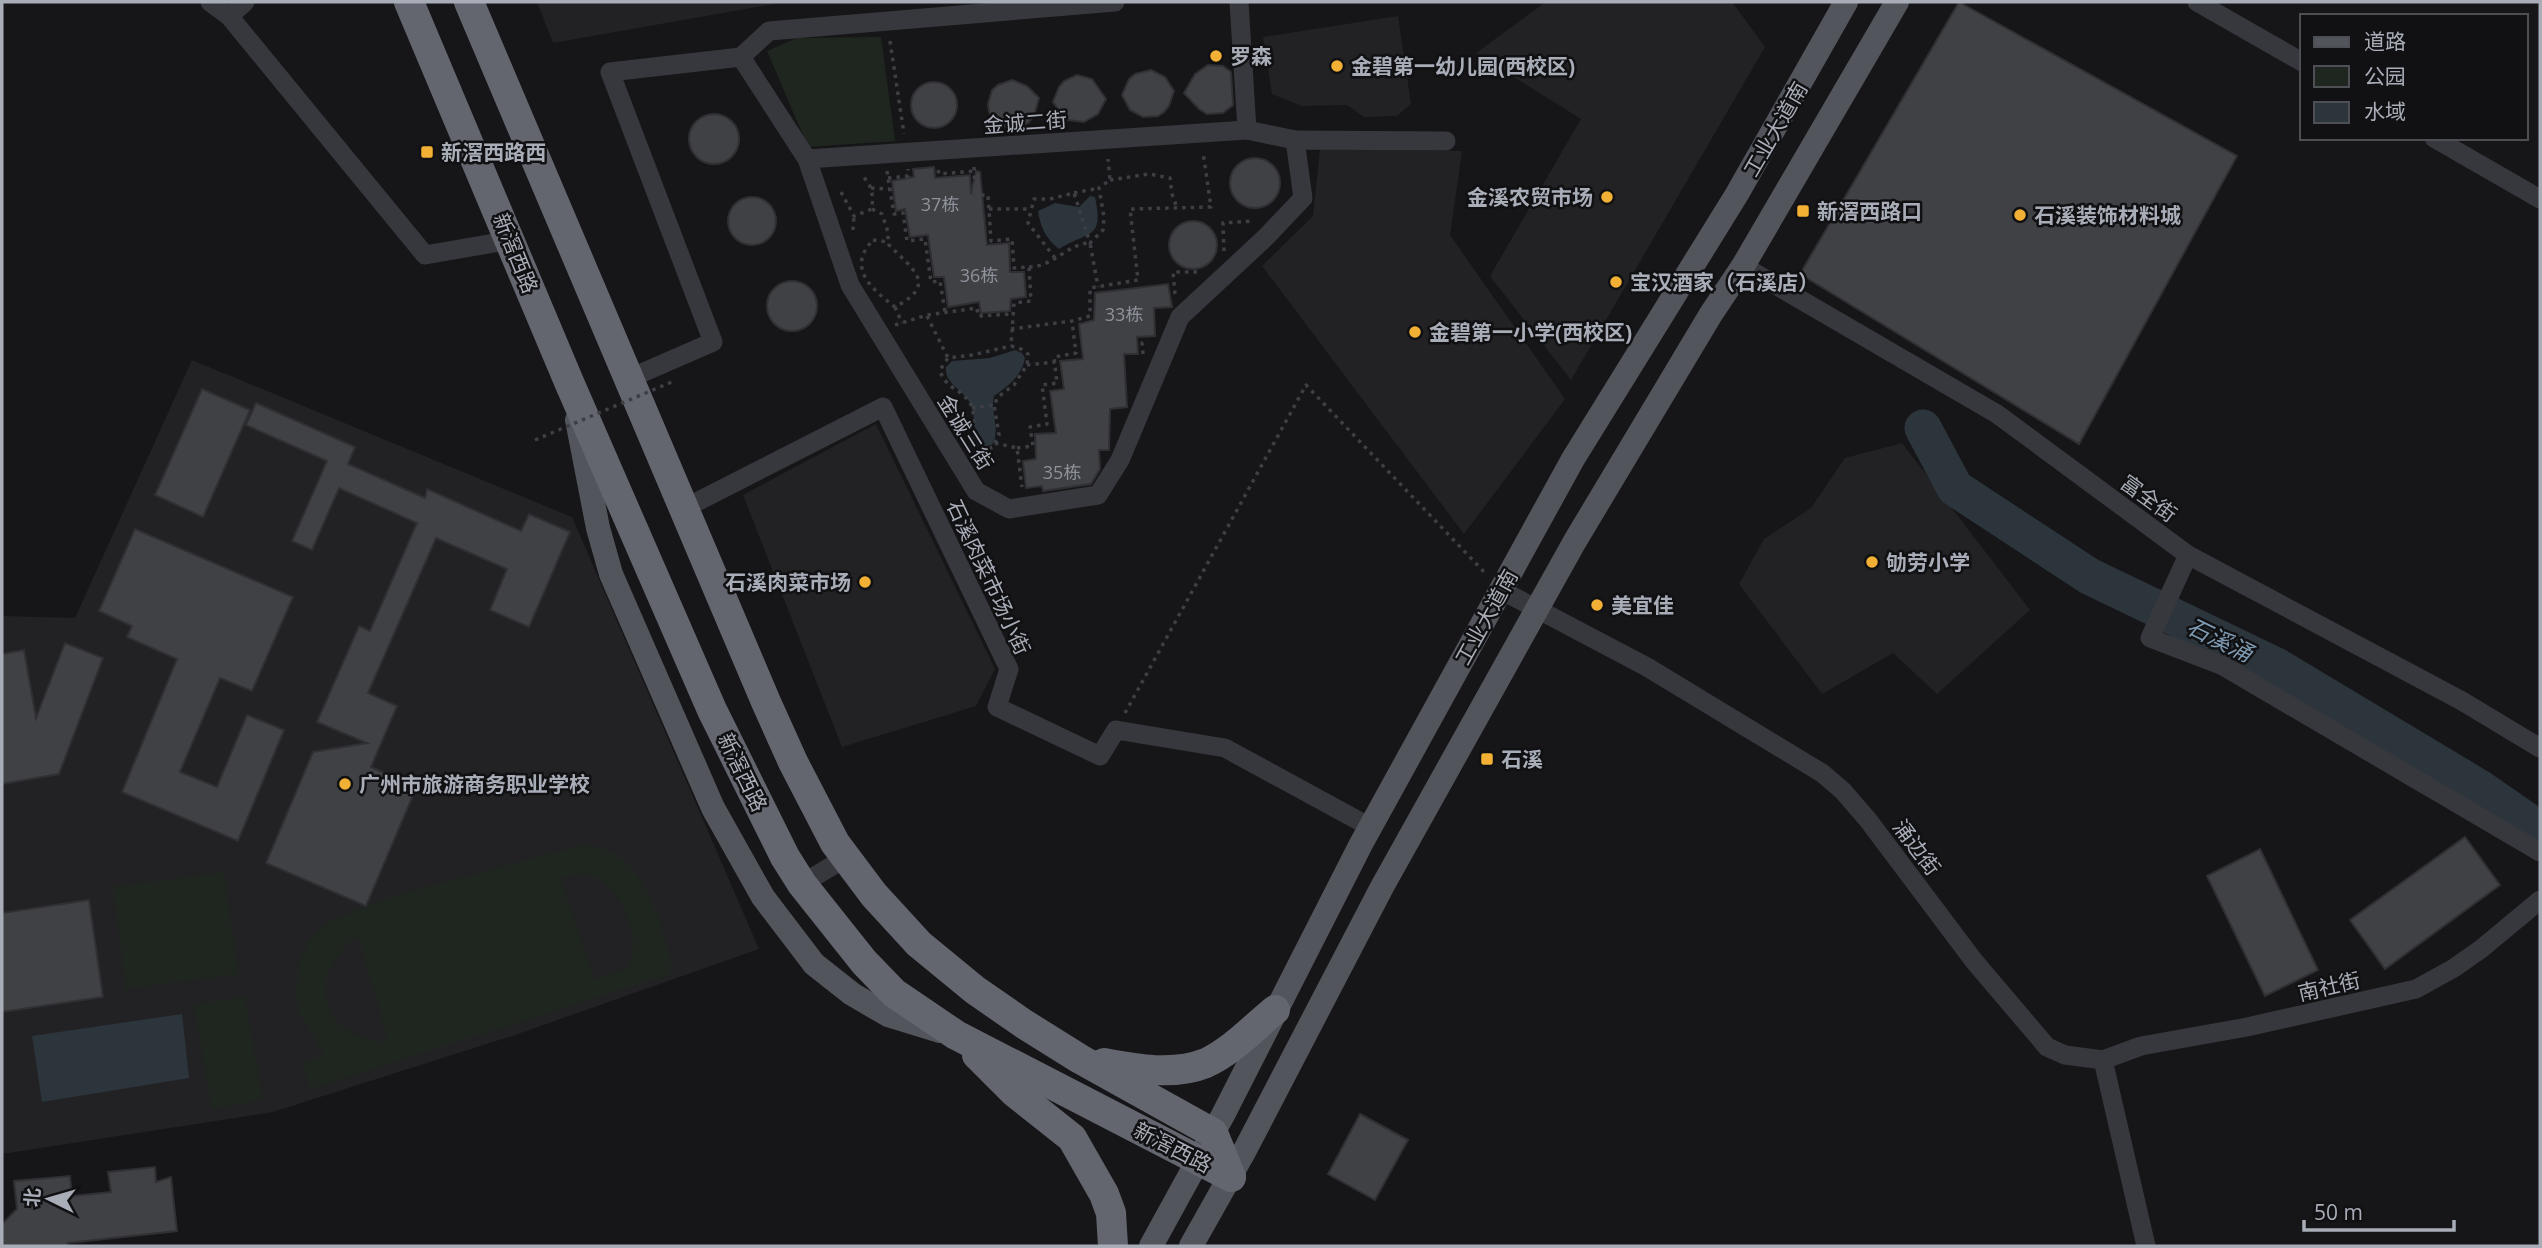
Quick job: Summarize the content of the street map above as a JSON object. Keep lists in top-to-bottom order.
{
  "streets": {
    "highway": ["新滘西路"],
    "main road": ["工业大道南"],
    "street": [
      "金诚二街",
      "金诚三街",
      "富全街",
      "石溪肉菜市场小街",
      "涌边街",
      "南社街"
    ]
  },
  "crossings": [
    ["金诚二街", "金诚三街"],
    ["工业大道南", "新滘西路"],
    ["工业大道南", "涌边街"],
    ["新滘西路", "石溪肉菜市场小街"],
    ["涌边街", "南社街"]
  ],
  "water": ["石溪涌"],
  "places": {
    "other": [
      "罗森",
      "金碧第一幼儿园(西校区)",
      "金溪农贸市场",
      "石溪装饰材料城",
      "宝汉酒家（石溪店）",
      "金碧第一小学(西校区)",
      "劬劳小学",
      "石溪肉菜市场",
      "美宜佳",
      "广州市旅游商务职业学校"
    ],
    "transit": ["新滘西路西", "新滘西路口", "石溪"]
  },
  "house_numbers": [
    "37栋",
    "36栋",
    "33栋",
    "35栋"
  ],
  "legend": ["道路", "公园", "水域"],
  "scale_bar": "50 m",
  "north": "left"
}
